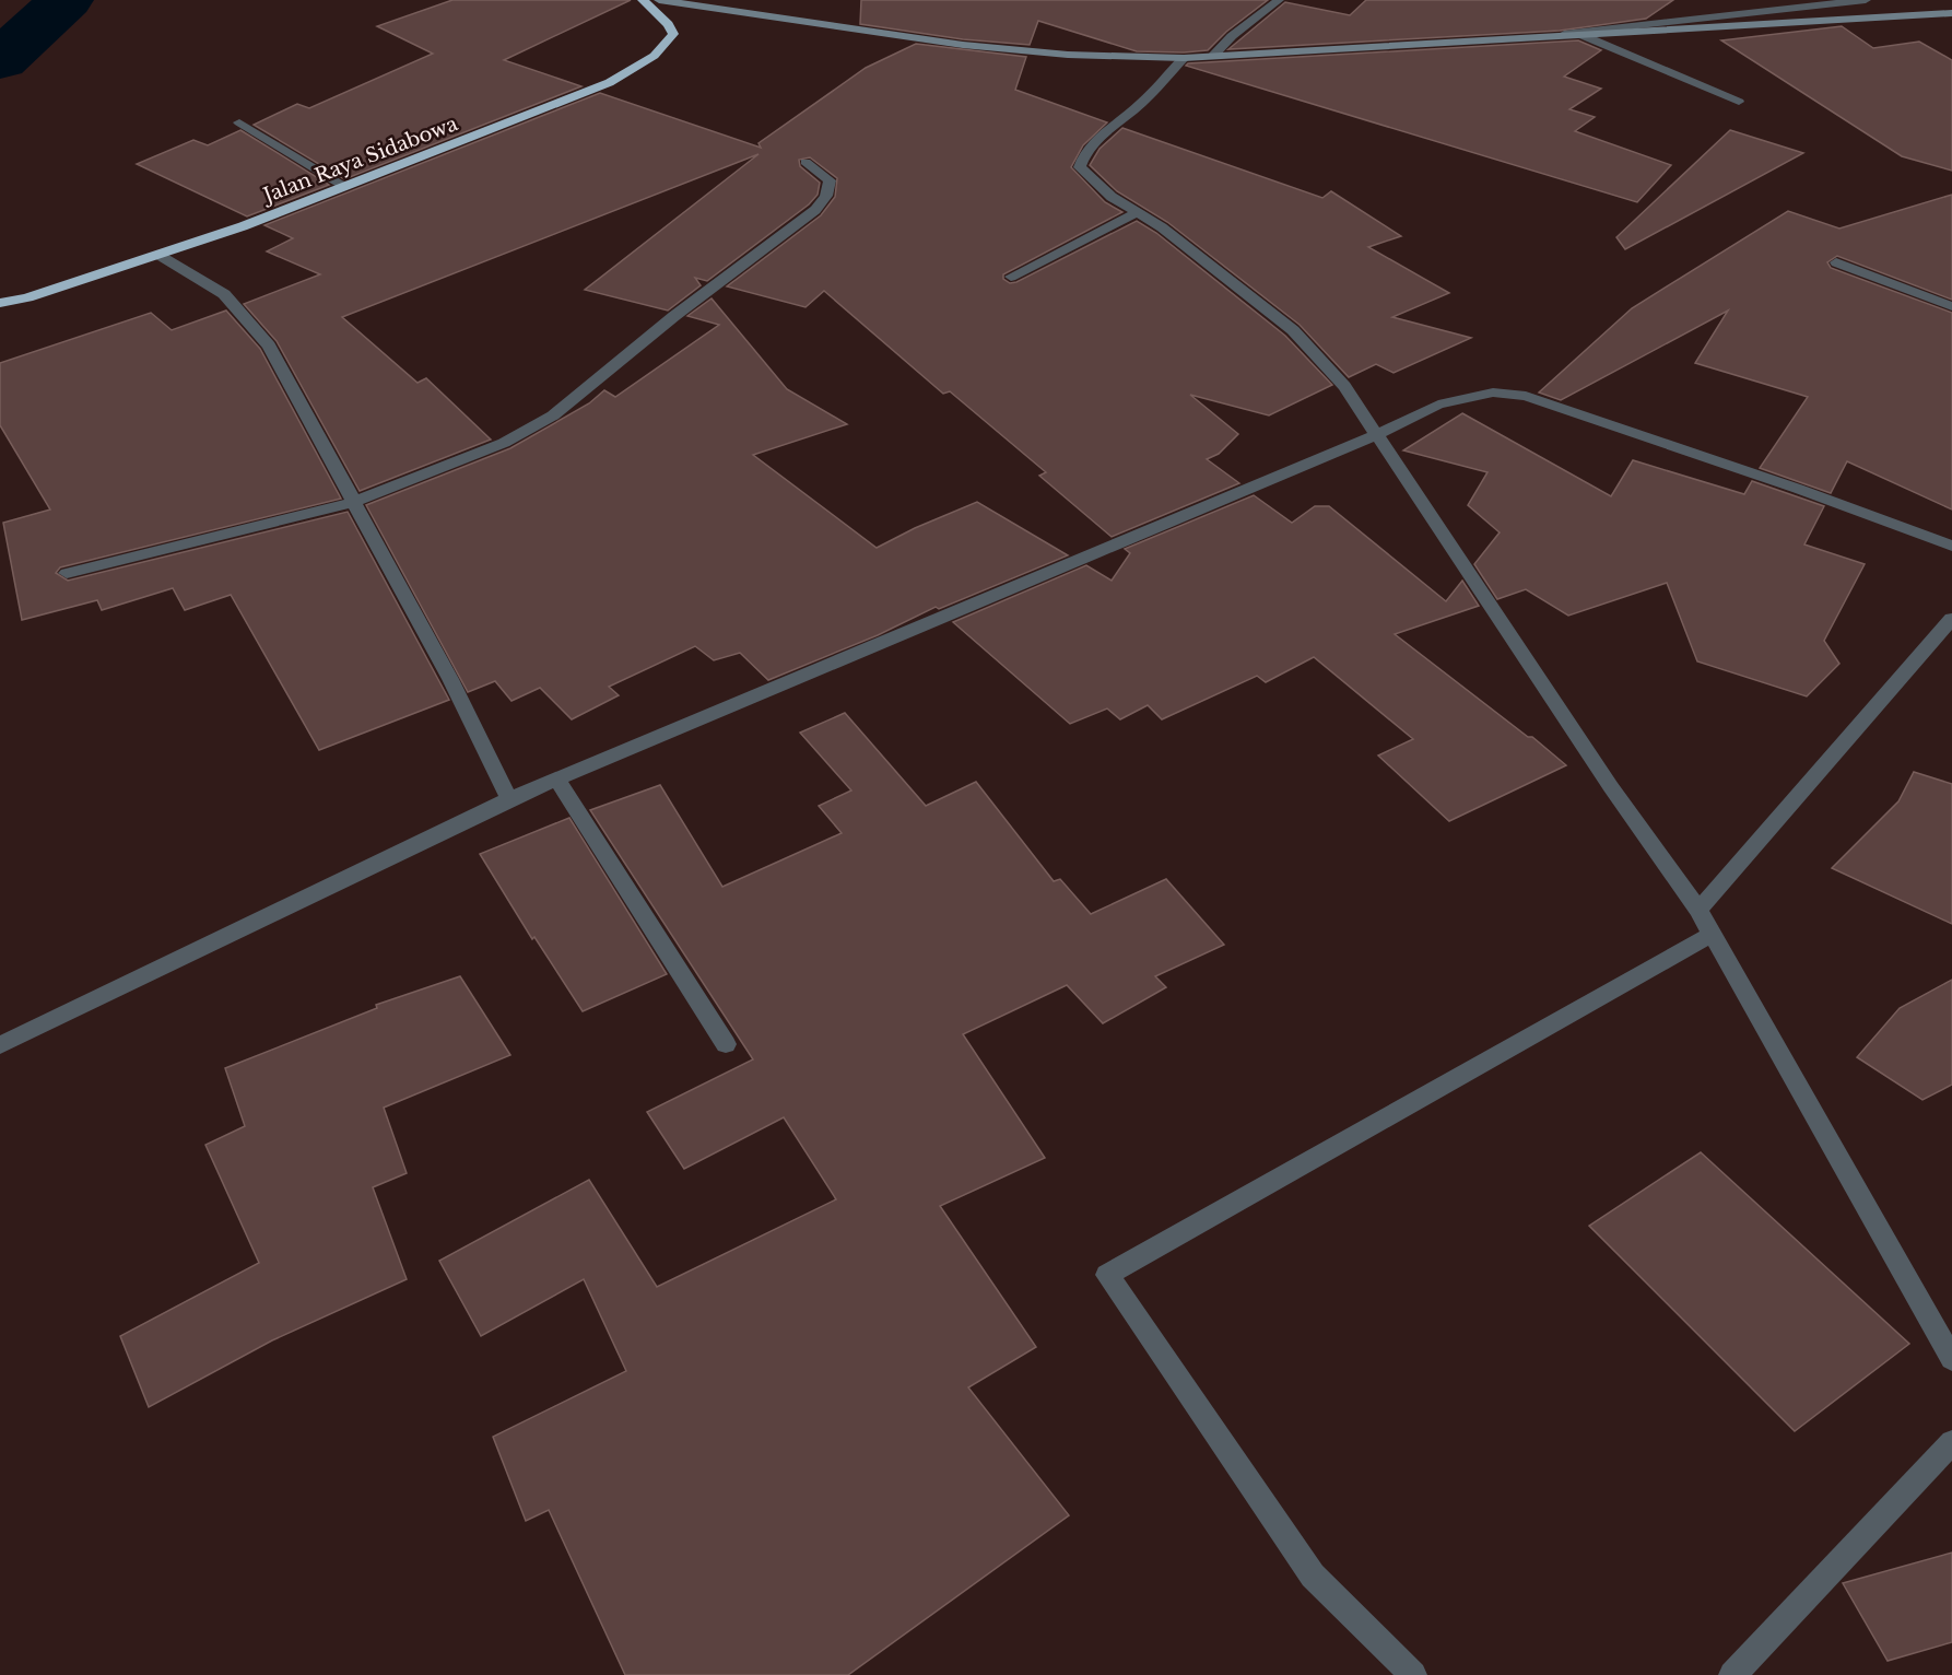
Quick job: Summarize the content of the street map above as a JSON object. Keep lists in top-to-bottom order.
{
  "streets": {
    "highway": ["Jalan Raya Sidabowa"]
  }
}
